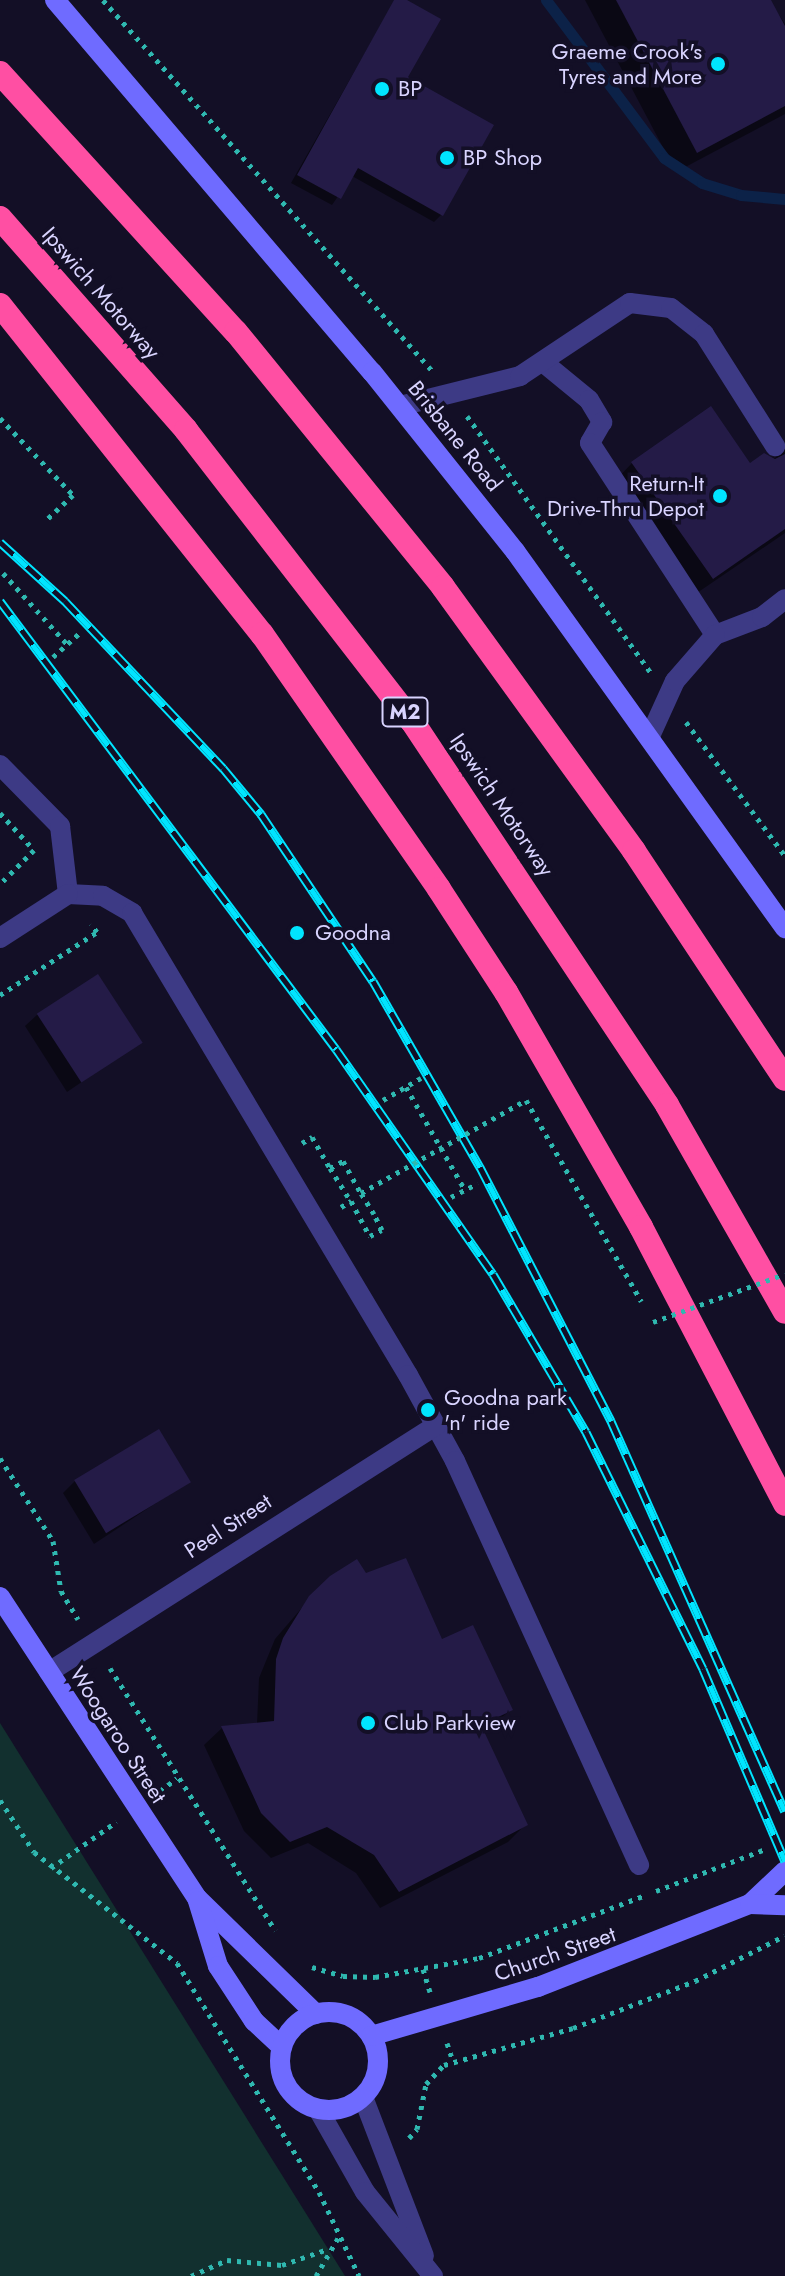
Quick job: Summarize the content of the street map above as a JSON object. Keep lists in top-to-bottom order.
{
  "streets": {
    "highway": ["Ipswich Motorway", "M2"],
    "main road": ["Brisbane Road", "Woogaroo Street", "Church Street"],
    "street": ["Peel Street"]
  },
  "crossings": [
    ["Peel Street", "Woogaroo Street"],
    ["Woogaroo Street", "Church Street"]
  ],
  "places": [
    "Graeme Crook's Tyres and More",
    "BP",
    "BP Shop",
    "Return-It Drive-Thru Depot",
    "Goodna",
    "Goodna park 'n' ride",
    "Club Parkview"
  ]
}
